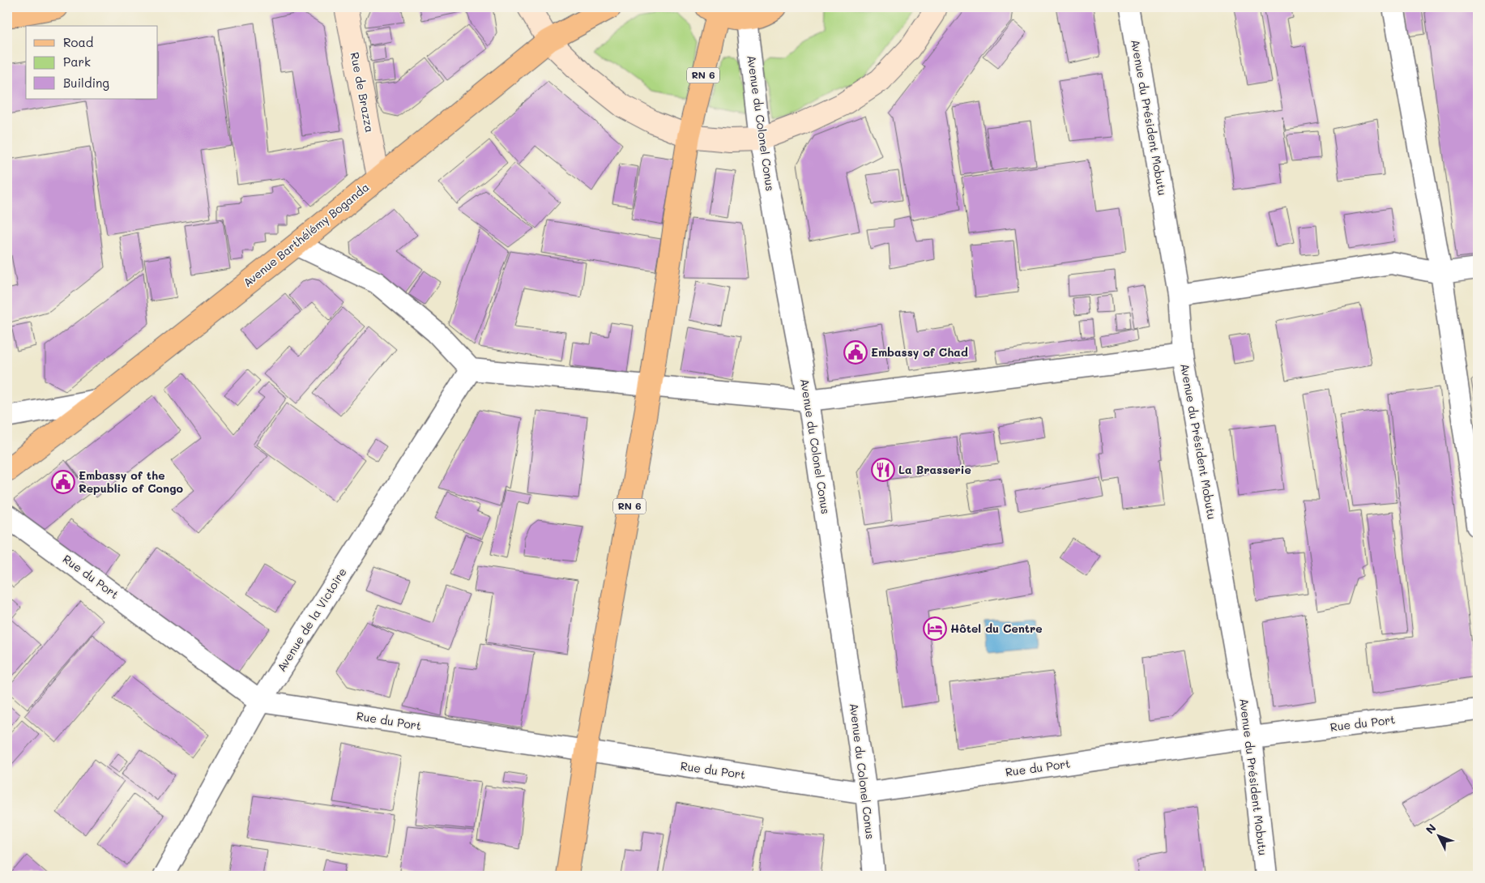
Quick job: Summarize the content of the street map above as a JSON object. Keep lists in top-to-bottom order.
{
  "streets": {
    "main road": ["RN 6", "Avenue Barthélémy Boganda"],
    "street": [
      "Rue de Brazza",
      "Avenue du Président Mobutu",
      "Avenue du Colonel Conus",
      "Rue du Port",
      "Avenue de la Victoire"
    ]
  },
  "crossings": [
    ["RN 6", "Rue du Port"],
    ["Rue de Brazza", "Avenue Barthélémy Boganda"],
    ["Avenue du Président Mobutu", "Rue du Port"],
    ["Avenue du Colonel Conus", "Rue du Port"],
    ["Rue du Port", "Avenue de la Victoire"]
  ],
  "places": {
    "public building": ["Embassy of Chad", "Embassy of the Republic of Congo"],
    "restaurant": ["La Brasserie"],
    "hotel": ["Hôtel du Centre"]
  },
  "legend": ["Road", "Park", "Building"],
  "north": "top left"
}
